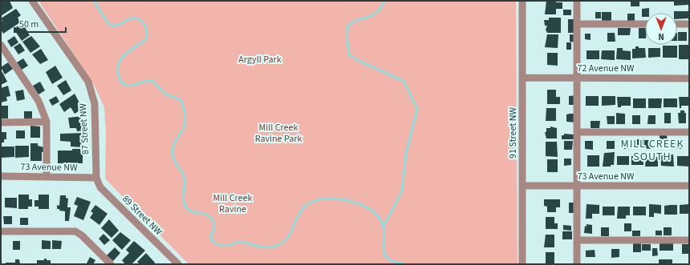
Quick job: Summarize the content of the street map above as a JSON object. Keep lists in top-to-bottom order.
{
  "streets": {
    "street": [
      "72 Avenue NW",
      "87 Street NW",
      "91 Street NW",
      "73 Avenue NW",
      "89 Street NW"
    ]
  },
  "crossings": [
    ["72 Avenue NW", "91 Street NW"],
    ["87 Street NW", "73 Avenue NW"],
    ["87 Street NW", "89 Street NW"],
    ["91 Street NW", "73 Avenue NW"],
    ["73 Avenue NW", "89 Street NW"]
  ],
  "districts": ["MILL CREEK SOUTH"],
  "parks": ["Argyll Park", "Mill Creek Ravine Park", "Mill Creek Ravine"],
  "scale_bar": "50 m",
  "north": "bottom"
}
